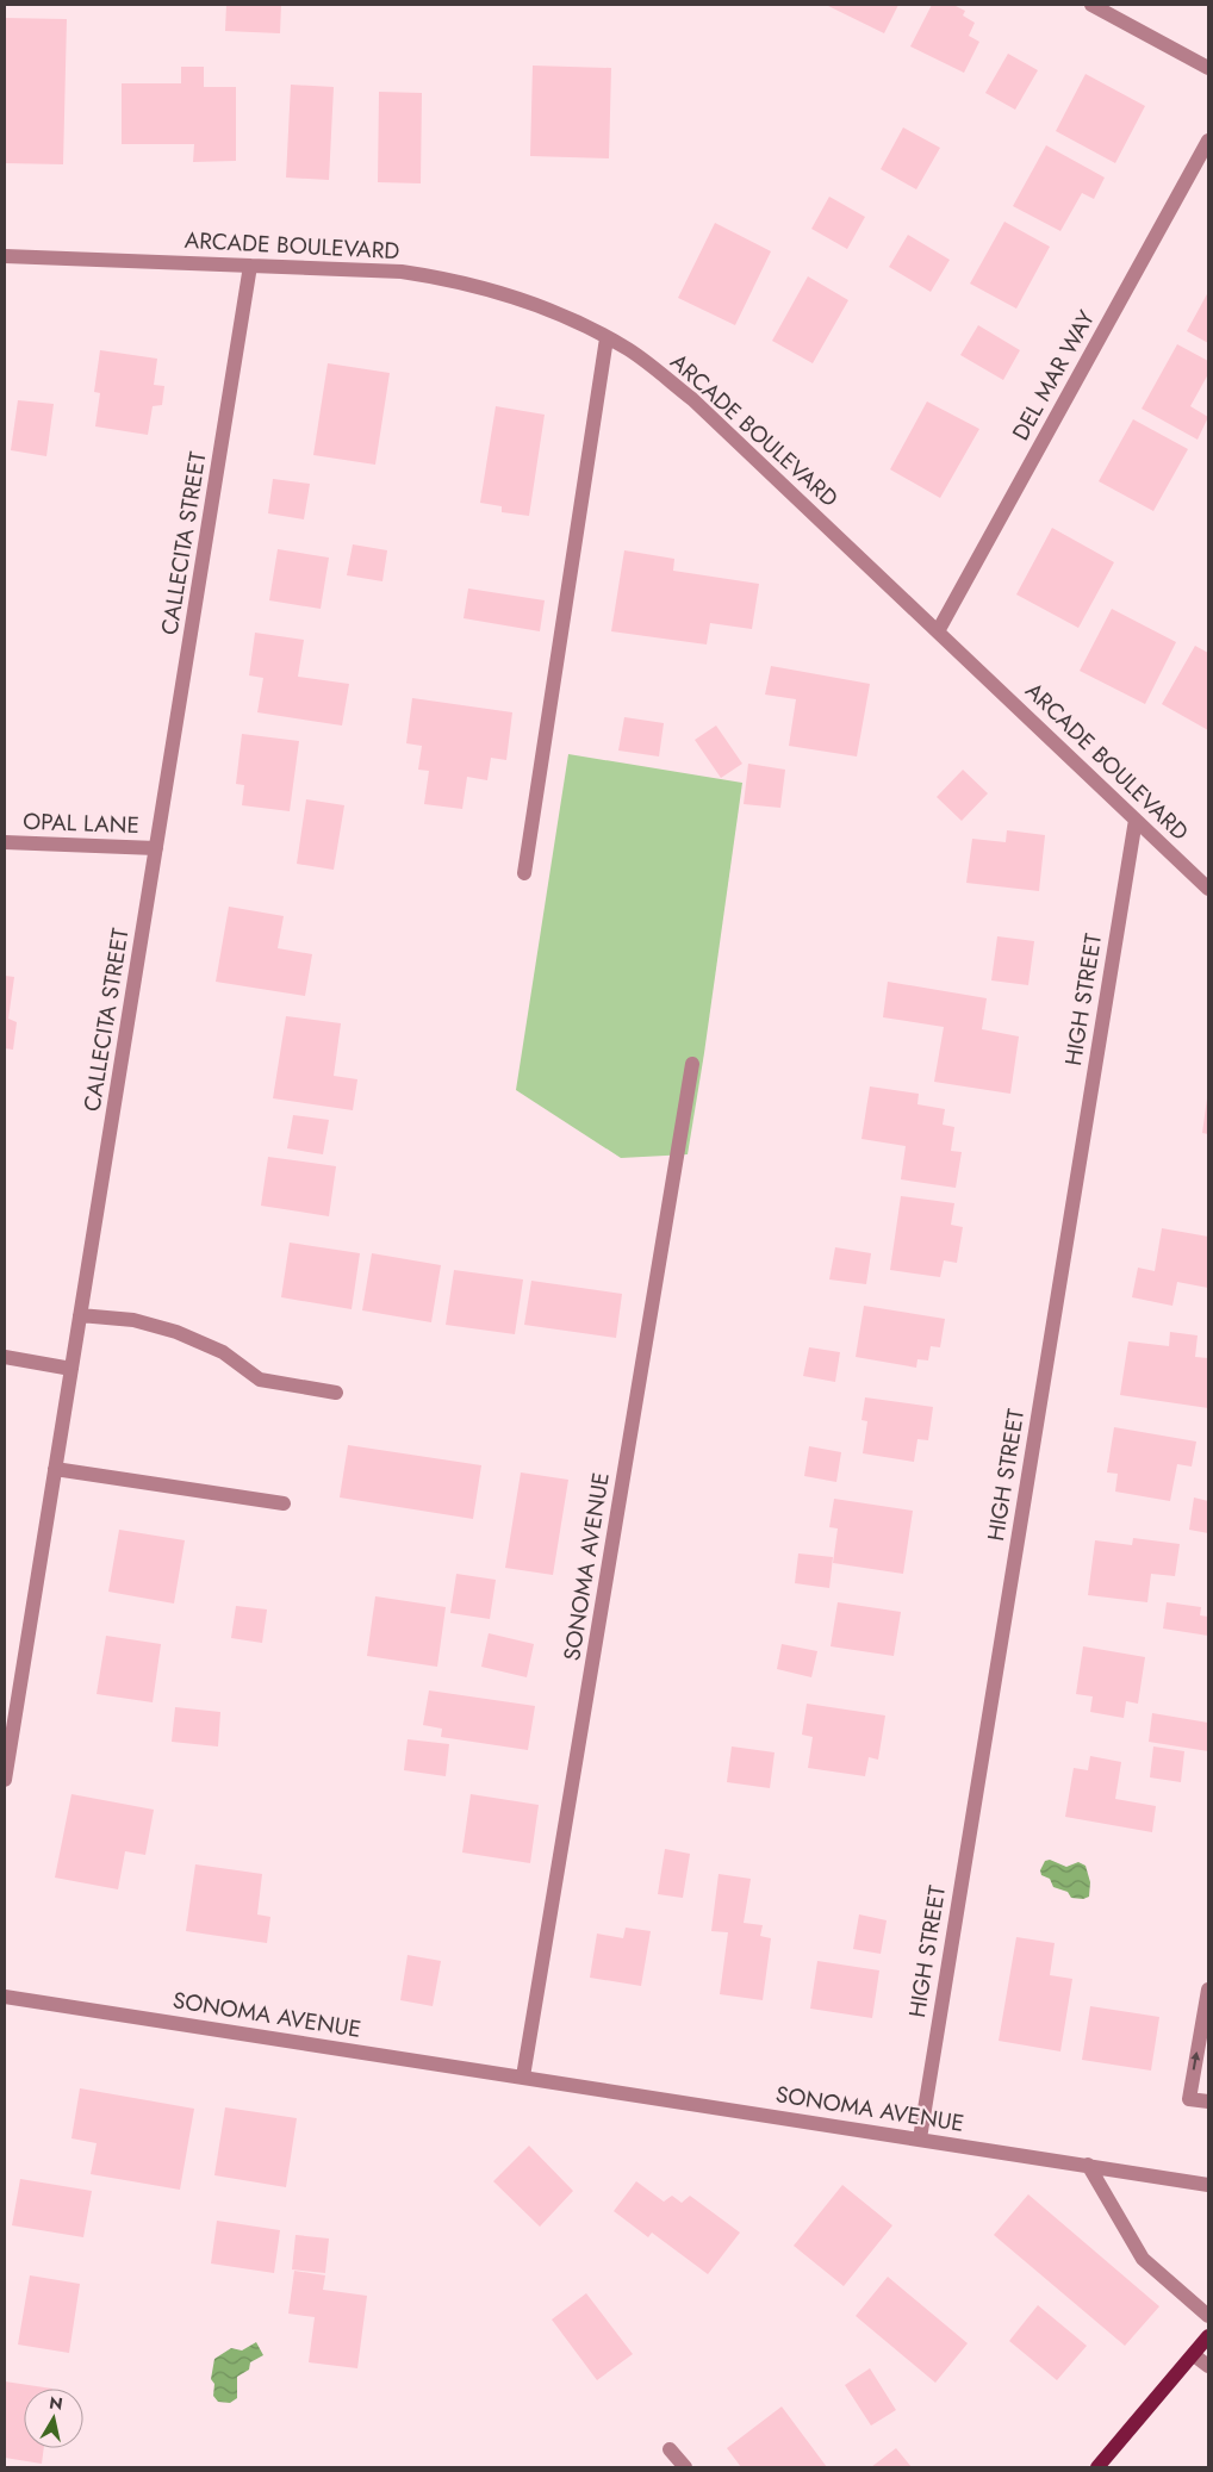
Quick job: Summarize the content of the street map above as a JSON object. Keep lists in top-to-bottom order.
{
  "streets": {
    "street": [
      "ARCADE BOULEVARD",
      "DEL MAR WAY",
      "CALLECITA STREET",
      "OPAL LANE",
      "HIGH STREET",
      "SONOMA AVENUE"
    ]
  },
  "crossings": [
    ["ARCADE BOULEVARD", "DEL MAR WAY"],
    ["ARCADE BOULEVARD", "CALLECITA STREET"],
    ["ARCADE BOULEVARD", "HIGH STREET"],
    ["CALLECITA STREET", "OPAL LANE"],
    ["HIGH STREET", "SONOMA AVENUE"]
  ],
  "north": "top"
}
